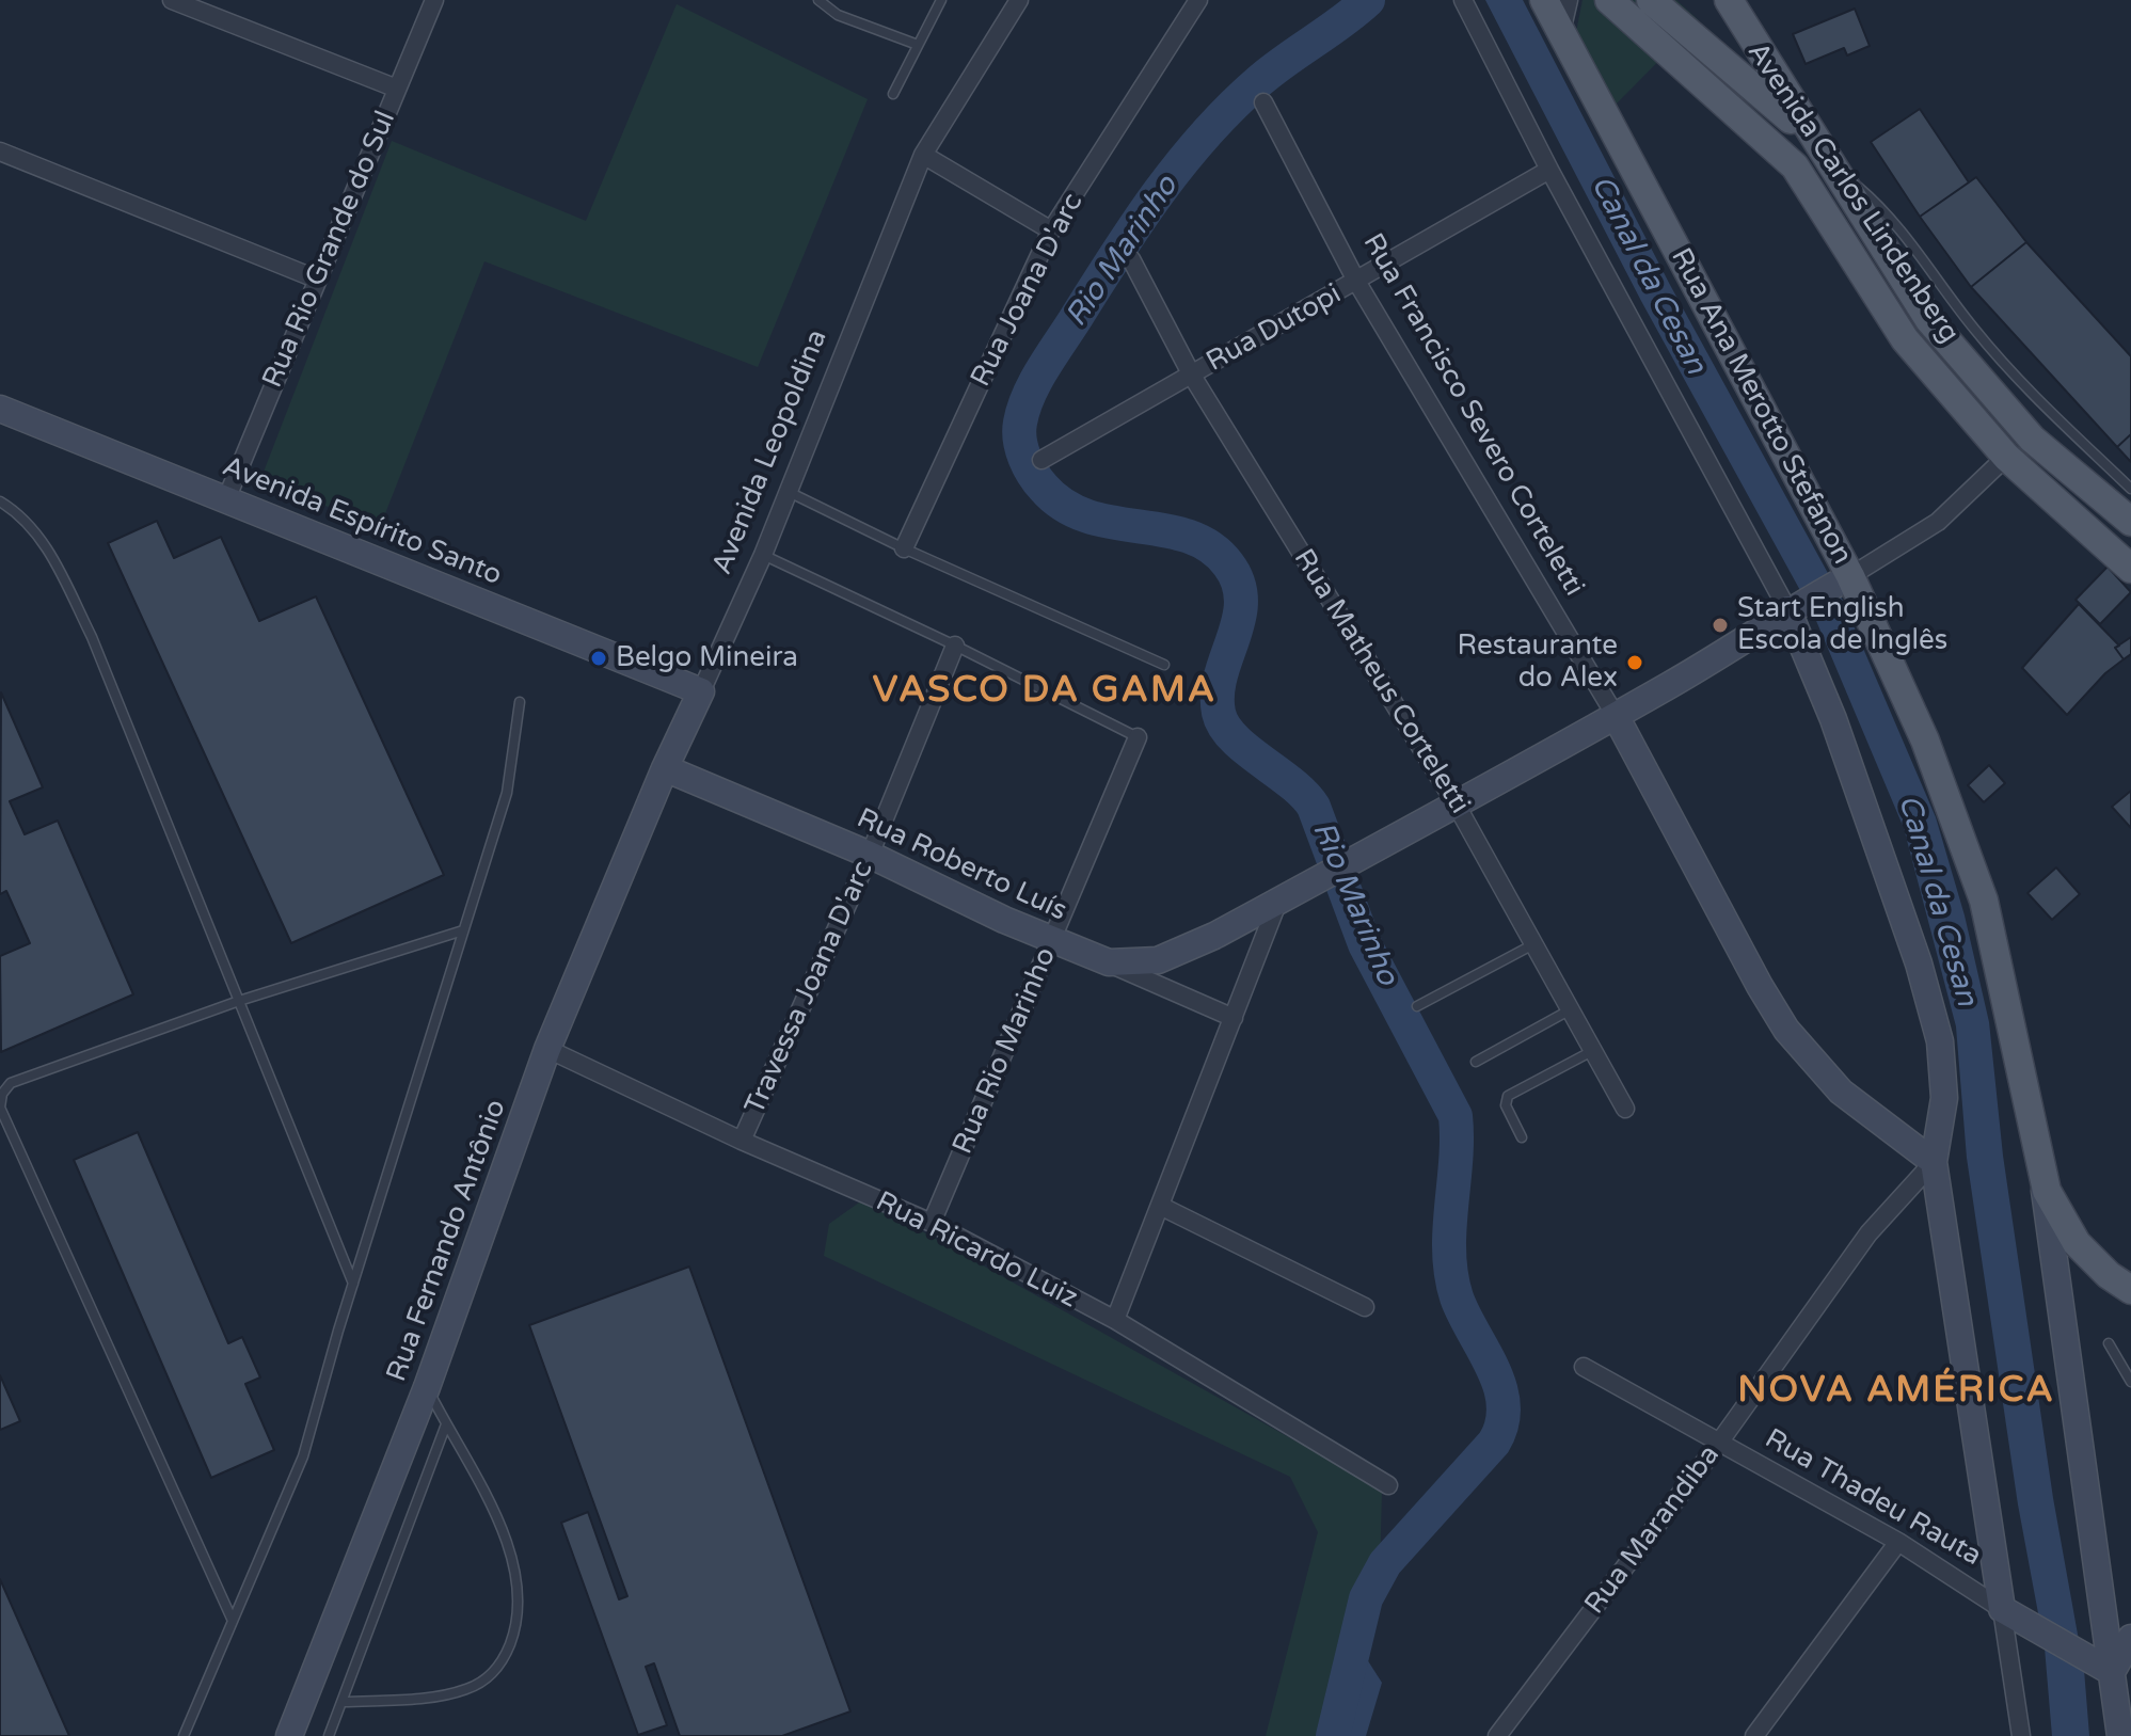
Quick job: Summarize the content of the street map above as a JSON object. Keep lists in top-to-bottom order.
{
  "streets": {
    "main road": ["Avenida Carlos Lindenberg", "Rua Ana Merotto Stefanon"],
    "street": [
      "Rua Rio Grande do Sul",
      "Rua Joana D'arc",
      "Rua Dutopi",
      "Rua Francisco Severo Corteletti",
      "Avenida Leopoldina",
      "Avenida Espírito Santo",
      "Rua Matheus Corteletti",
      "Rua Roberto Luís",
      "Travessa Joana D'arc",
      "Rua Rio Marinho",
      "Rua Fernando Antônio",
      "Rua Ricardo Luiz",
      "Rua Thadeu Rauta",
      "Rua Marandiba"
    ]
  },
  "crossings": [
    ["Rua Rio Grande do Sul", "Avenida Espírito Santo"],
    ["Rua Dutopi", "Rua Francisco Severo Corteletti"],
    ["Rua Dutopi", "Rua Matheus Corteletti"],
    ["Rua Francisco Severo Corteletti", "Rua Marandiba"],
    ["Avenida Leopoldina", "Avenida Espírito Santo"],
    ["Avenida Leopoldina", "Rua Roberto Luís"],
    ["Avenida Leopoldina", "Rua Fernando Antônio"],
    ["Rua Roberto Luís", "Travessa Joana D'arc"],
    ["Rua Roberto Luís", "Rua Rio Marinho"],
    ["Rua Roberto Luís", "Rua Fernando Antônio"],
    ["Travessa Joana D'arc", "Rua Ricardo Luiz"],
    ["Rua Rio Marinho", "Rua Ricardo Luiz"],
    ["Rua Fernando Antônio", "Rua Ricardo Luiz"],
    ["Rua Thadeu Rauta", "Rua Marandiba"]
  ],
  "districts": ["VASCO DA GAMA", "NOVA AMÉRICA"],
  "water": ["Rio Marinho", "Canal da Cesan"],
  "places": ["Start English Escola de Inglês", "Belgo Mineira", "Restaurante do Alex"]
}
